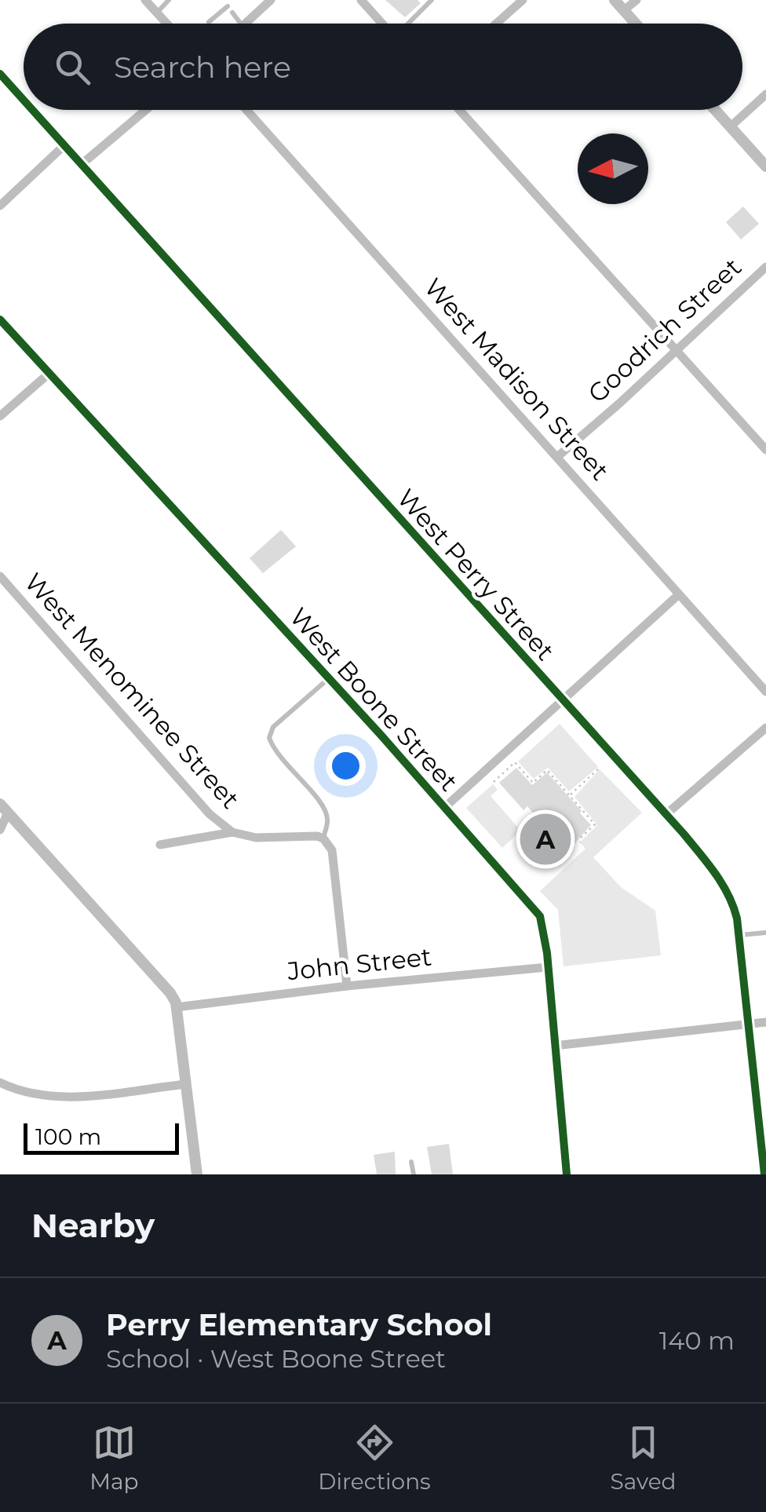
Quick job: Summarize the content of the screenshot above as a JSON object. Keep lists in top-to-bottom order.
{
  "streets": {
    "street": [
      "Goodrich Street",
      "West Madison Street",
      "West Perry Street",
      "West Menominee Street",
      "West Boone Street",
      "John Street"
    ]
  },
  "crossings": [
    ["Goodrich Street", "West Madison Street"],
    ["West Boone Street", "John Street"]
  ],
  "scale_bar": "100 m",
  "north": "left",
  "page": {
    "search": "Search here",
    "pins": "A",
    "scale": "100 m",
    "heading": "Nearby",
    "list": [
      {
        "mark": "A",
        "name": "Perry Elementary School",
        "note": "School · West Boone Street",
        "value": "140 m"
      }
    ],
    "nav": ["Map", "Directions", "Saved"]
  }
}
